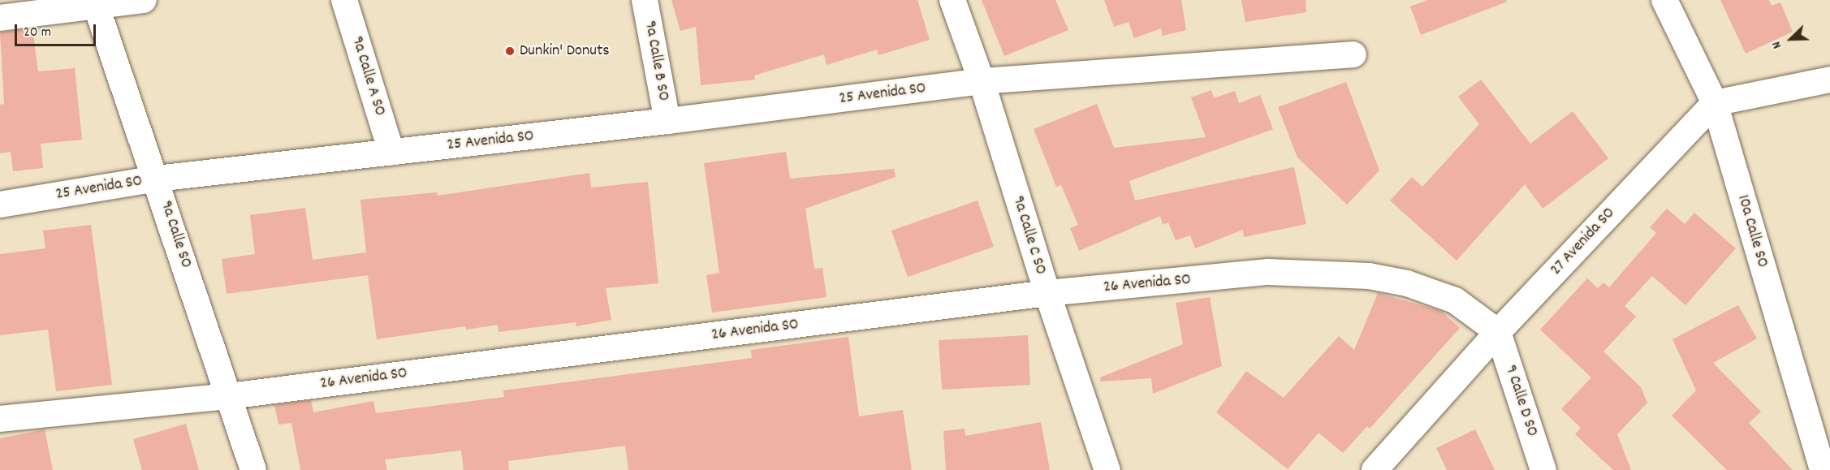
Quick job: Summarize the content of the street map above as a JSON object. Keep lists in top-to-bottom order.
{
  "streets": {
    "street": [
      "9a Calle B SO",
      "9a Calle A SO",
      "25 Avenida SO",
      "10a Calle SO",
      "9a Calle SO",
      "9a Calle C SO",
      "27 Avenida SO",
      "26 Avenida SO",
      "9 Calle D SO"
    ]
  },
  "crossings": [
    ["9a Calle B SO", "25 Avenida SO"],
    ["9a Calle A SO", "25 Avenida SO"],
    ["25 Avenida SO", "9a Calle SO"],
    ["25 Avenida SO", "9a Calle C SO"],
    ["10a Calle SO", "27 Avenida SO"],
    ["9a Calle SO", "26 Avenida SO"],
    ["9a Calle C SO", "26 Avenida SO"],
    ["27 Avenida SO", "26 Avenida SO"],
    ["27 Avenida SO", "9 Calle D SO"],
    ["26 Avenida SO", "9 Calle D SO"]
  ],
  "places": ["Dunkin' Donuts"],
  "scale_bar": "20 m",
  "north": "bottom left"
}
